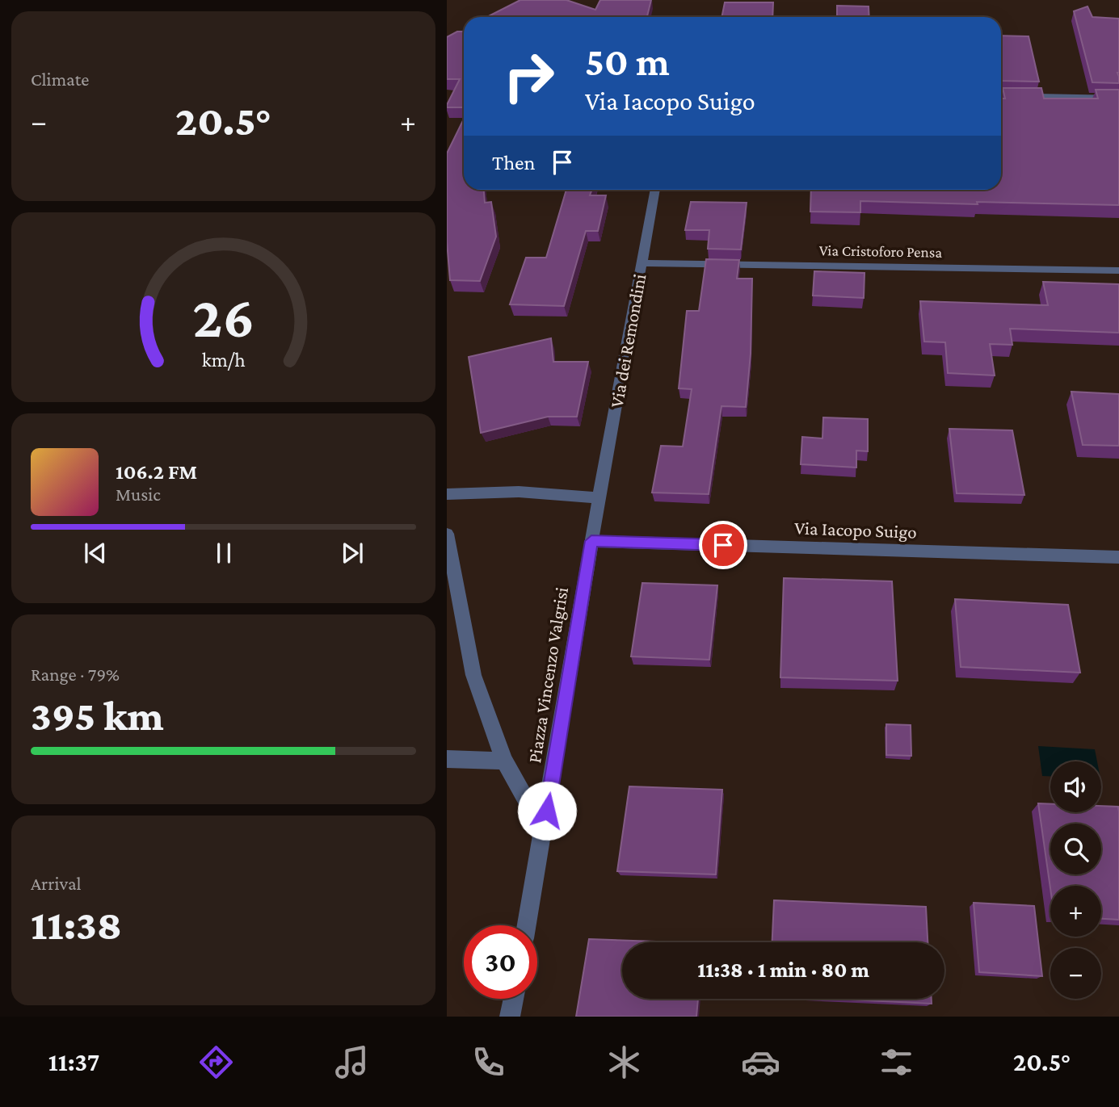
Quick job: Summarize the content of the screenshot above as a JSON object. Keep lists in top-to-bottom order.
{
  "streets": {
    "street": [
      "Via Cristoforo Pensa",
      "Via dei Remondini",
      "Via Iacopo Suigo",
      "Piazza Vincenzo Valgrisi"
    ]
  },
  "crossings": [
    ["Via Cristoforo Pensa", "Via dei Remondini"],
    ["Via dei Remondini", "Piazza Vincenzo Valgrisi"],
    ["Via Iacopo Suigo", "Piazza Vincenzo Valgrisi"]
  ],
  "page": {
    "tile": [
      "Climate",
      ["Range · 79%", "395 km"],
      ["Arrival", "11:38"]
    ],
    "turn": ["50 m", "Via Iacopo Suigo"],
    "heat": ["−", "20.5°", "+"],
    "then": "Then",
    "song": ["106.2 FM", "Music"],
    "map_buttons": ["+", "−"],
    "limit": "30",
    "trip": "11:38 · 1 min · 80 m",
    "tabs": ["11:37", "20.5°"],
    "gauge": ["26", "km/h"]
  }
}
